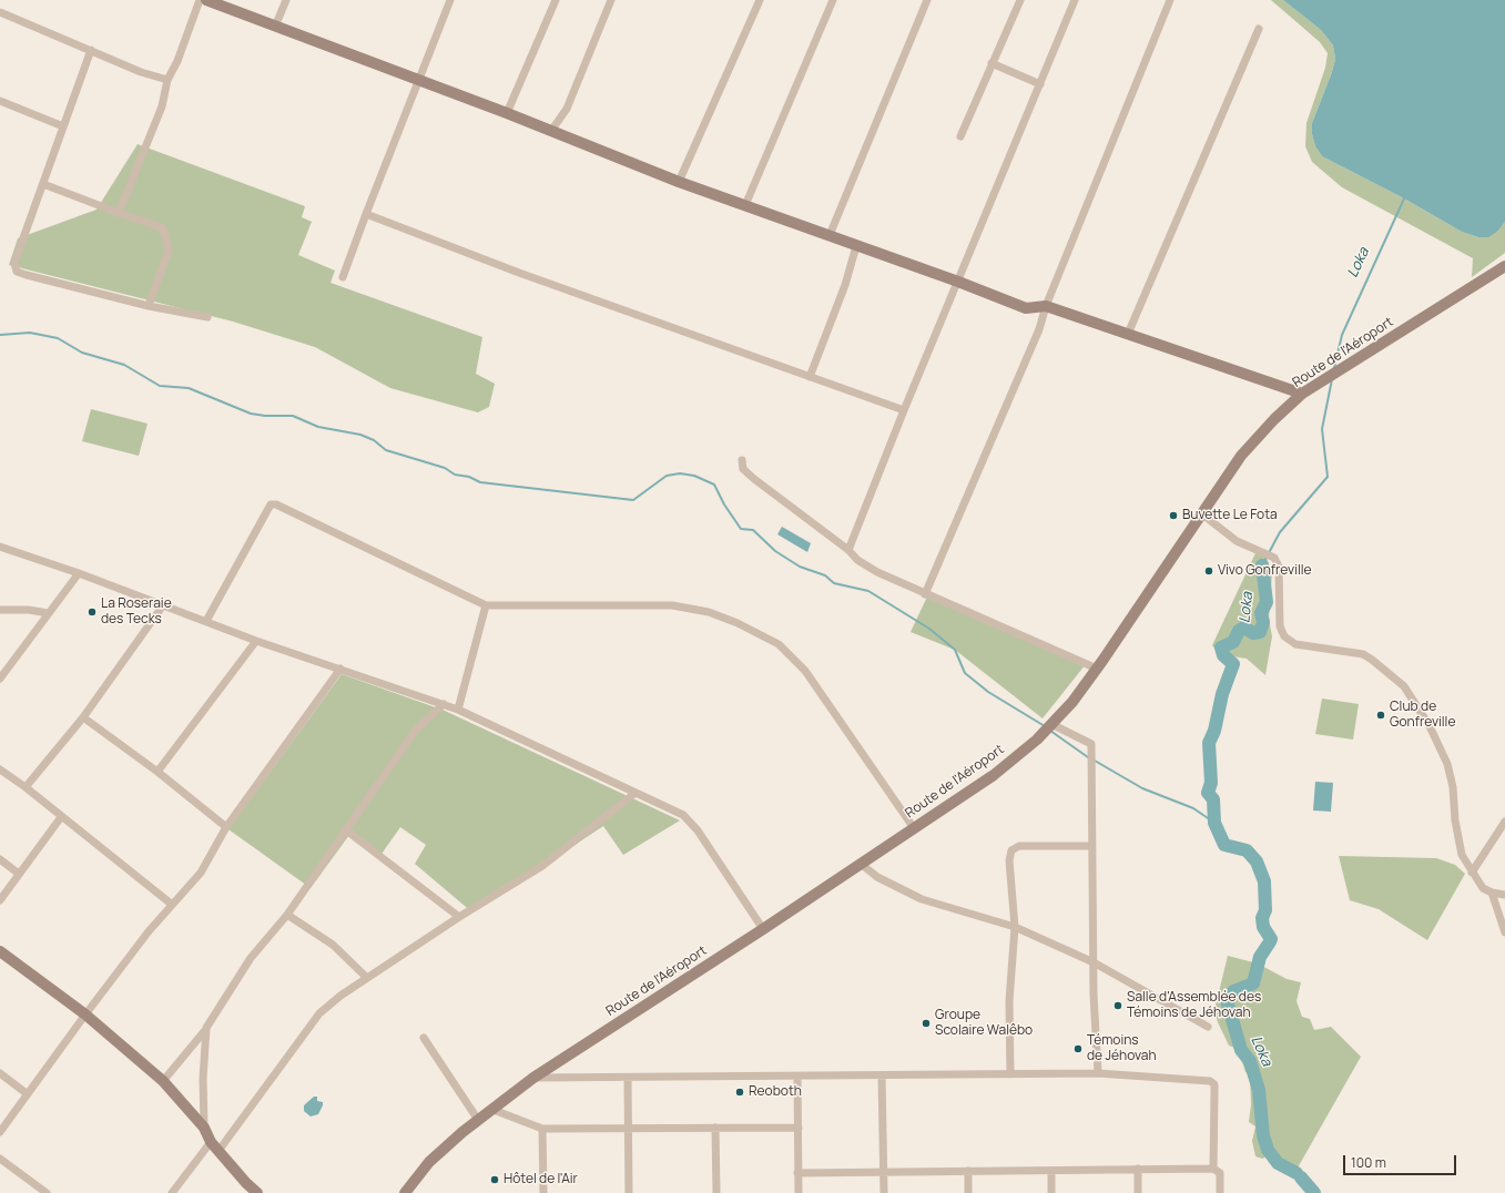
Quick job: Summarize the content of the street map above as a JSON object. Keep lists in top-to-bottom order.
{
  "streets": {
    "street": ["Route de l'Aéroport"]
  },
  "water": ["Loka"],
  "places": [
    "Buvette Le Fota",
    "Vivo Gonfreville",
    "La Roseraie des Tecks",
    "Club de Gonfreville",
    "Salle d'Assemblée des Témoins de Jéhovah",
    "Groupe Scolaire Walêbo",
    "Témoins de Jéhovah",
    "Reoboth",
    "Hôtel de l'Air"
  ],
  "scale_bar": "100 m"
}
